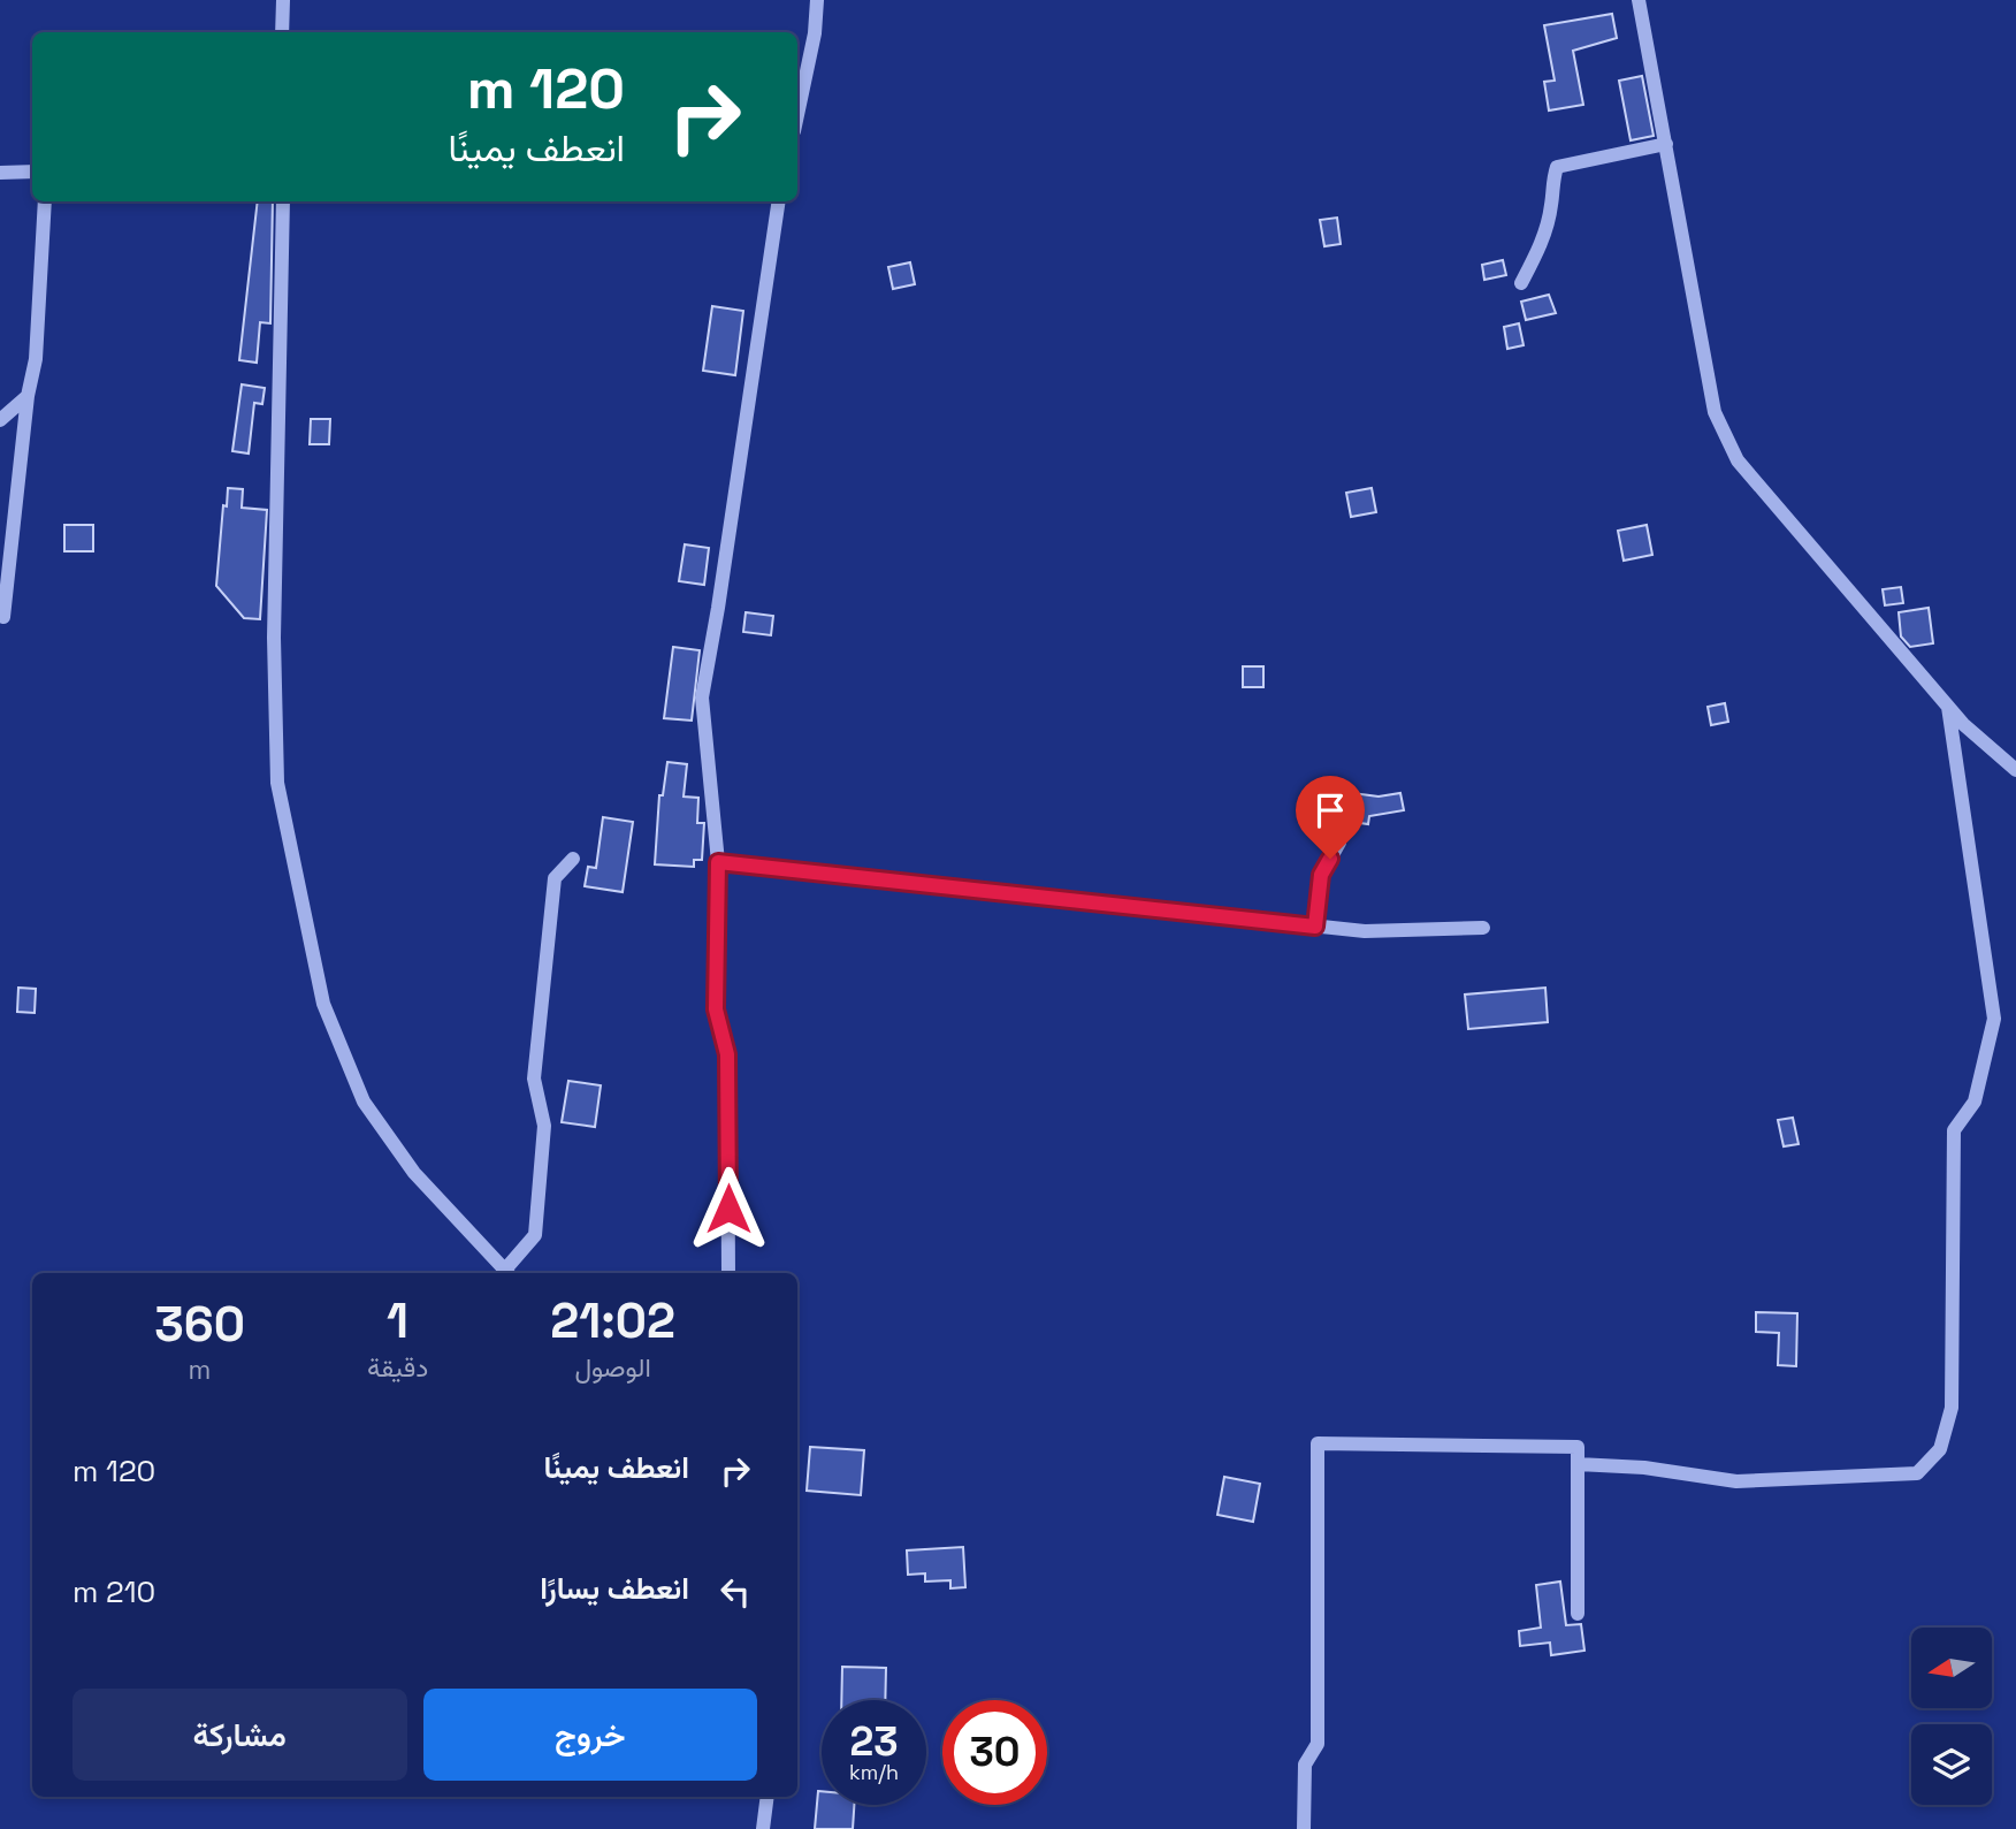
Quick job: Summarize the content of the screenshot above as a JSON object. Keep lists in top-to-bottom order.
{
  "north": "left",
  "page": {
    "turn": ["120 m", "انعطف يمينًا"],
    "eta": [
      "21:02",
      "الوصول",
      "1",
      "دقيقة",
      "360",
      "m"
    ],
    "list": [
      {
        "name": "انعطف يمينًا",
        "value": "120 m"
      },
      {
        "name": "انعطف يسارًا",
        "value": "210 m"
      }
    ],
    "buttons": ["خروج", "مشاركة"],
    "speed": "23 km/h",
    "limit": "30"
  }
}
